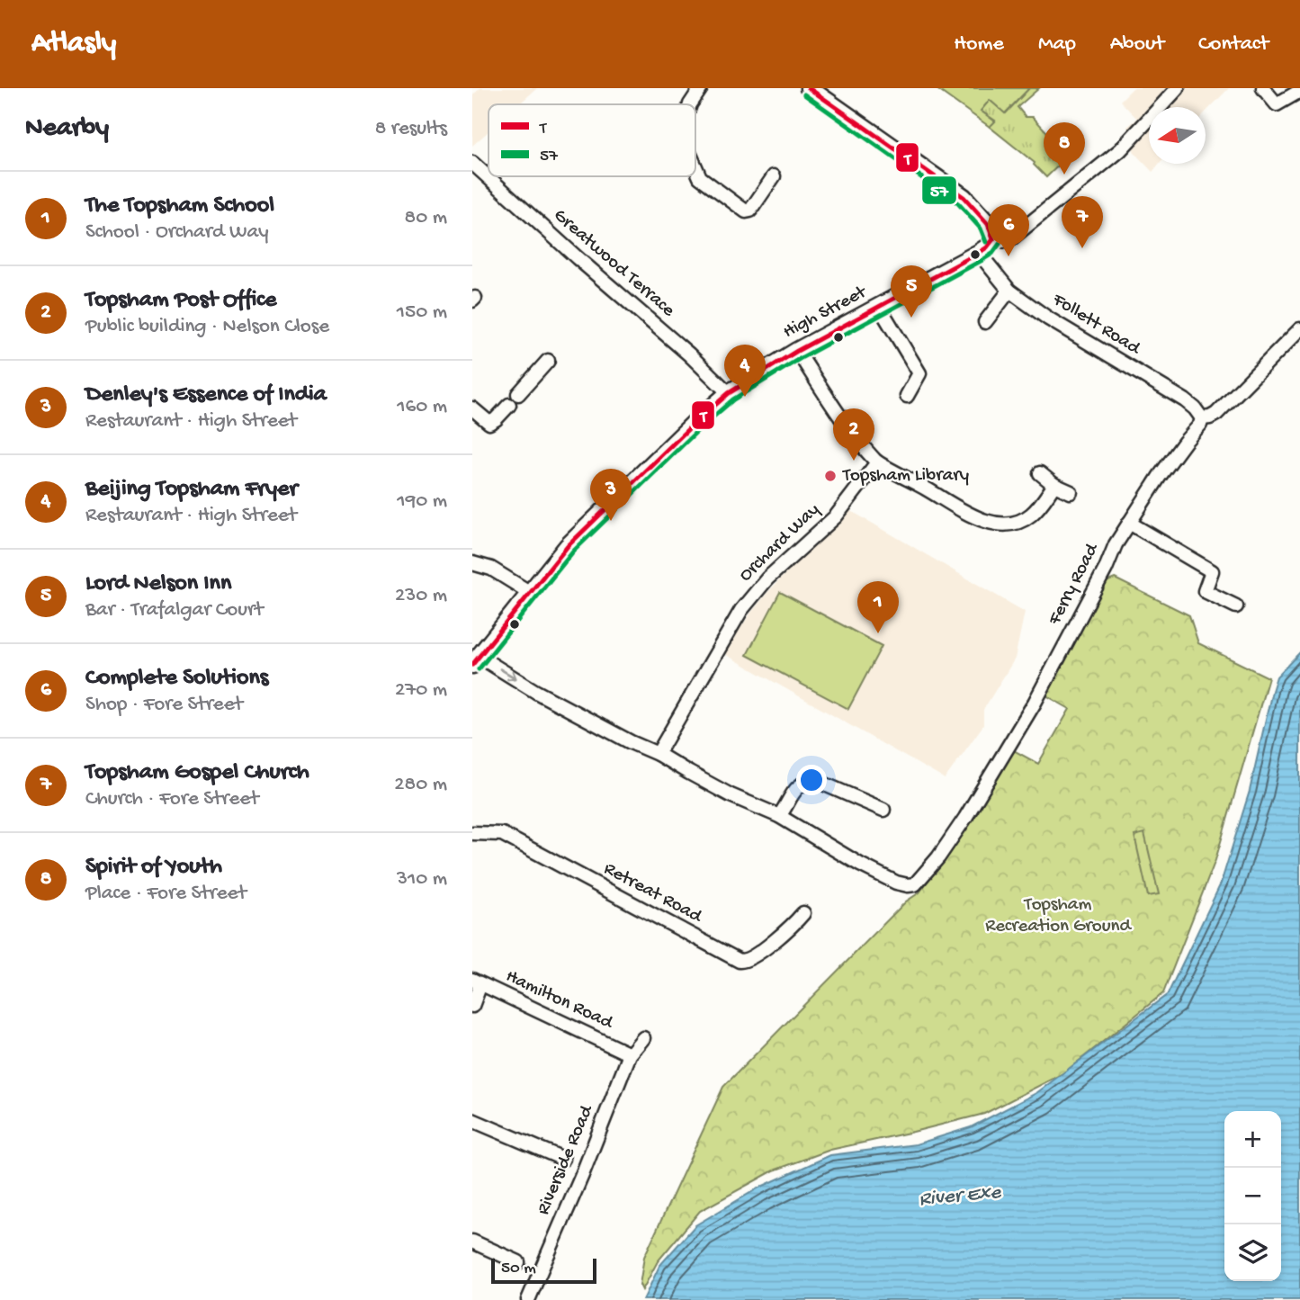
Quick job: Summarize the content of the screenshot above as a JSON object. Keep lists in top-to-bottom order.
{
  "streets": {
    "street": [
      "Greatwood Terrace",
      "High Street",
      "Follett Road",
      "Orchard Way",
      "Ferry Road",
      "Retreat Road",
      "Hamilton Road",
      "Riverside Road"
    ]
  },
  "crossings": [
    ["Greatwood Terrace", "High Street"],
    ["High Street", "Follett Road"],
    ["Follett Road", "Ferry Road"],
    ["Hamilton Road", "Riverside Road"]
  ],
  "water": ["River Exe"],
  "parks": ["Topsham Recreation Ground"],
  "places": ["Topsham Library"],
  "lines": ["transit line T", "transit line 57"],
  "legend": ["T", "57"],
  "scale_bar": "50 m",
  "north": "left",
  "page": {
    "header": "Atlasly",
    "nav": [
      "Home",
      "Map",
      "About",
      "Contact"
    ],
    "heading": ["Nearby", "8 results"],
    "pins": [
      "8",
      "7",
      "6",
      "5",
      "4",
      "2",
      "3",
      "1"
    ],
    "list": [
      {
        "mark": "1",
        "name": "The Topsham School",
        "note": "School · Orchard Way",
        "value": "80 m"
      },
      {
        "mark": "2",
        "name": "Topsham Post Office",
        "note": "Public building · Nelson Close",
        "value": "150 m"
      },
      {
        "mark": "3",
        "name": "Denley's Essence of India",
        "note": "Restaurant · High Street",
        "value": "160 m"
      },
      {
        "mark": "4",
        "name": "Beijing Topsham Fryer",
        "note": "Restaurant · High Street",
        "value": "190 m"
      },
      {
        "mark": "5",
        "name": "Lord Nelson Inn",
        "note": "Bar · Trafalgar Court",
        "value": "230 m"
      },
      {
        "mark": "6",
        "name": "Complete Solutions",
        "note": "Shop · Fore Street",
        "value": "270 m"
      },
      {
        "mark": "7",
        "name": "Topsham Gospel Church",
        "note": "Church · Fore Street",
        "value": "280 m"
      },
      {
        "mark": "8",
        "name": "Spirit of Youth",
        "note": "Place · Fore Street",
        "value": "310 m"
      }
    ],
    "map_buttons": ["+", "−"],
    "scale": "50 m"
  }
}
